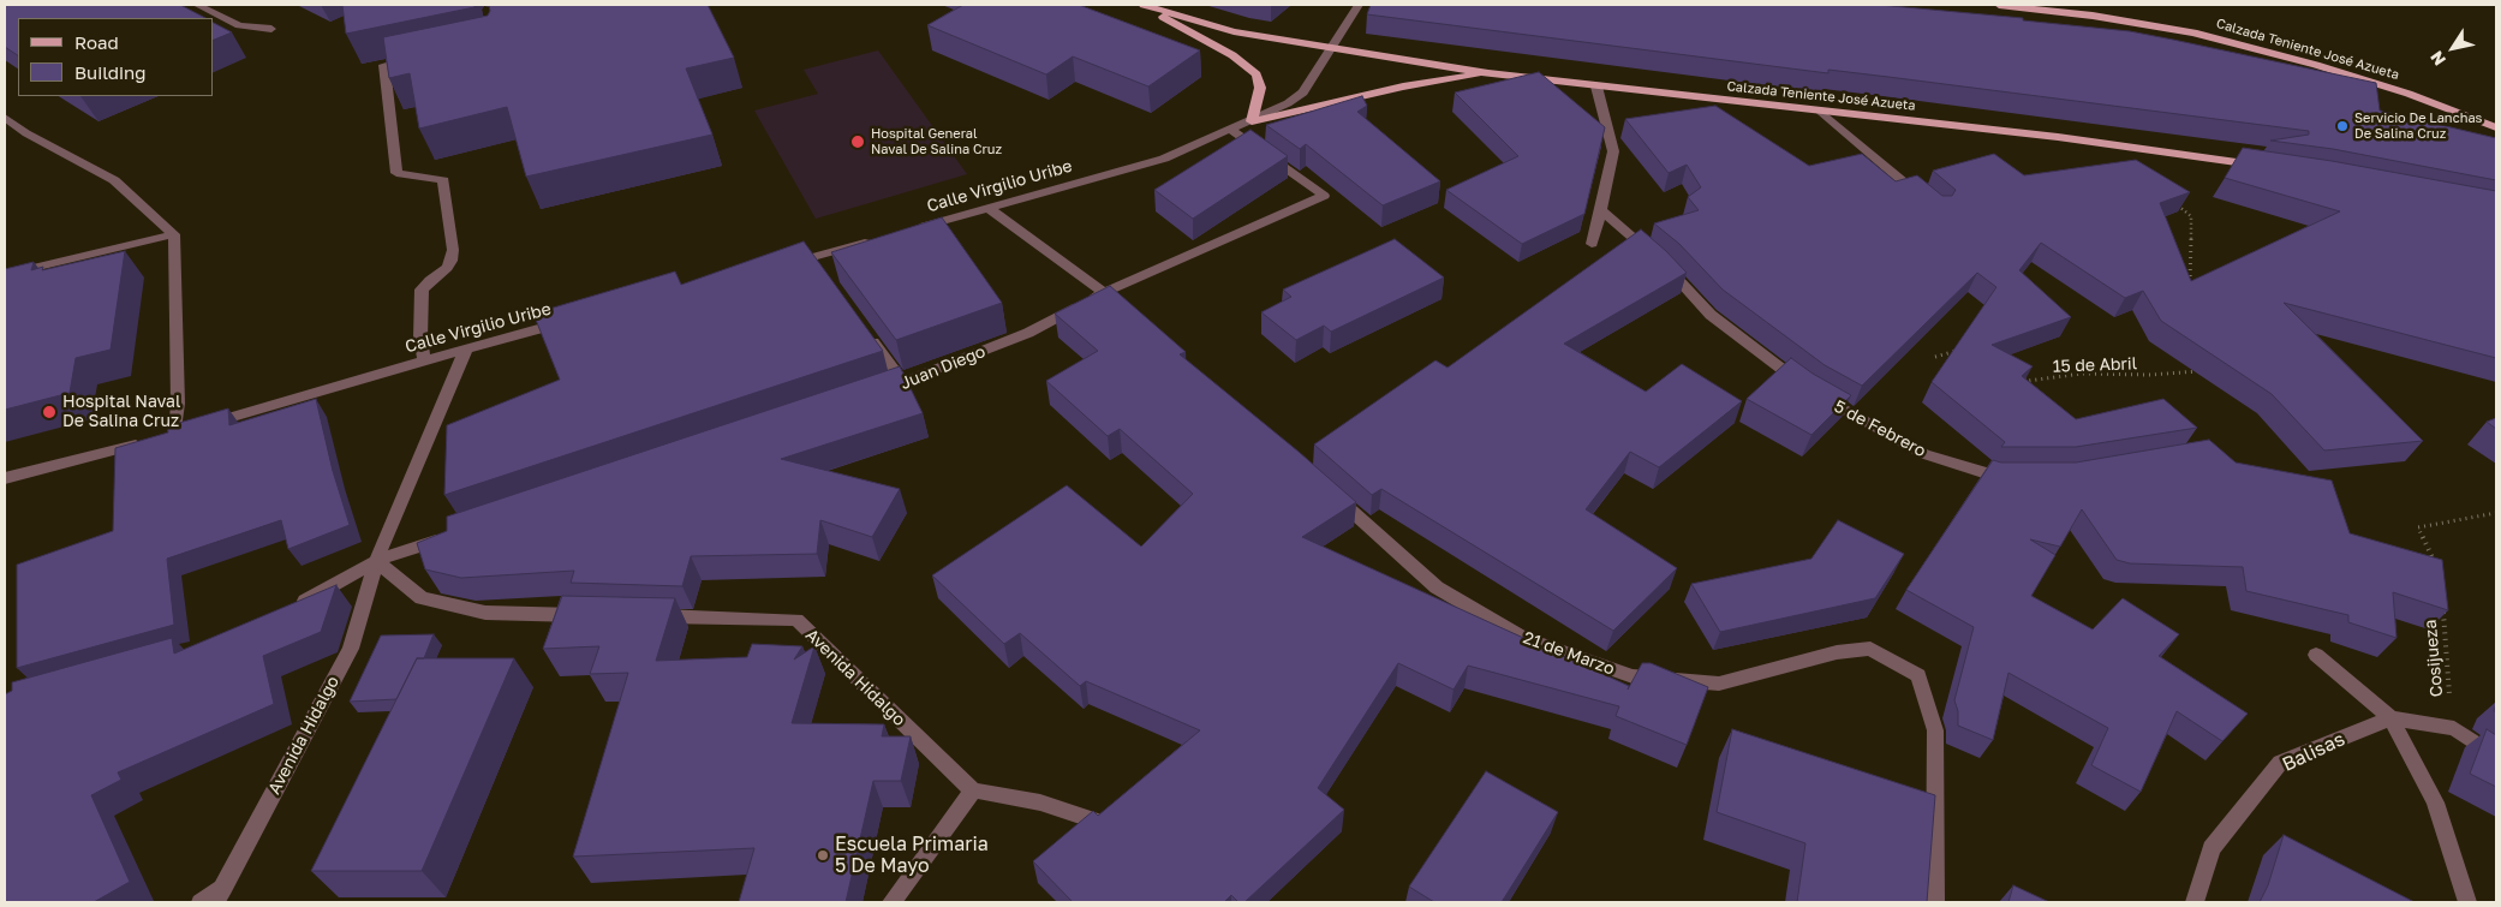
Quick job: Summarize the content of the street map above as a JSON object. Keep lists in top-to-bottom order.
{
  "streets": {
    "main road": ["Calzada Teniente José Azueta"],
    "street": [
      "Calle Virgilio Uribe",
      "Juan Diego",
      "5 de Febrero",
      "21 de Marzo",
      "Avenida Hidalgo",
      "Balisas"
    ],
    "path": ["15 de Abril", "Cosijueza"]
  },
  "crossings": [
    ["Calzada Teniente José Azueta", "Calle Virgilio Uribe"],
    ["Calle Virgilio Uribe", "Juan Diego"],
    ["Calle Virgilio Uribe", "Avenida Hidalgo"]
  ],
  "places": [
    "Servicio De Lanchas De Salina Cruz",
    "Hospital General Naval De Salina Cruz",
    "Hospital Naval De Salina Cruz",
    "Escuela Primaria 5 De Mayo"
  ],
  "legend": ["Road", "Building"],
  "north": "bottom left"
}
